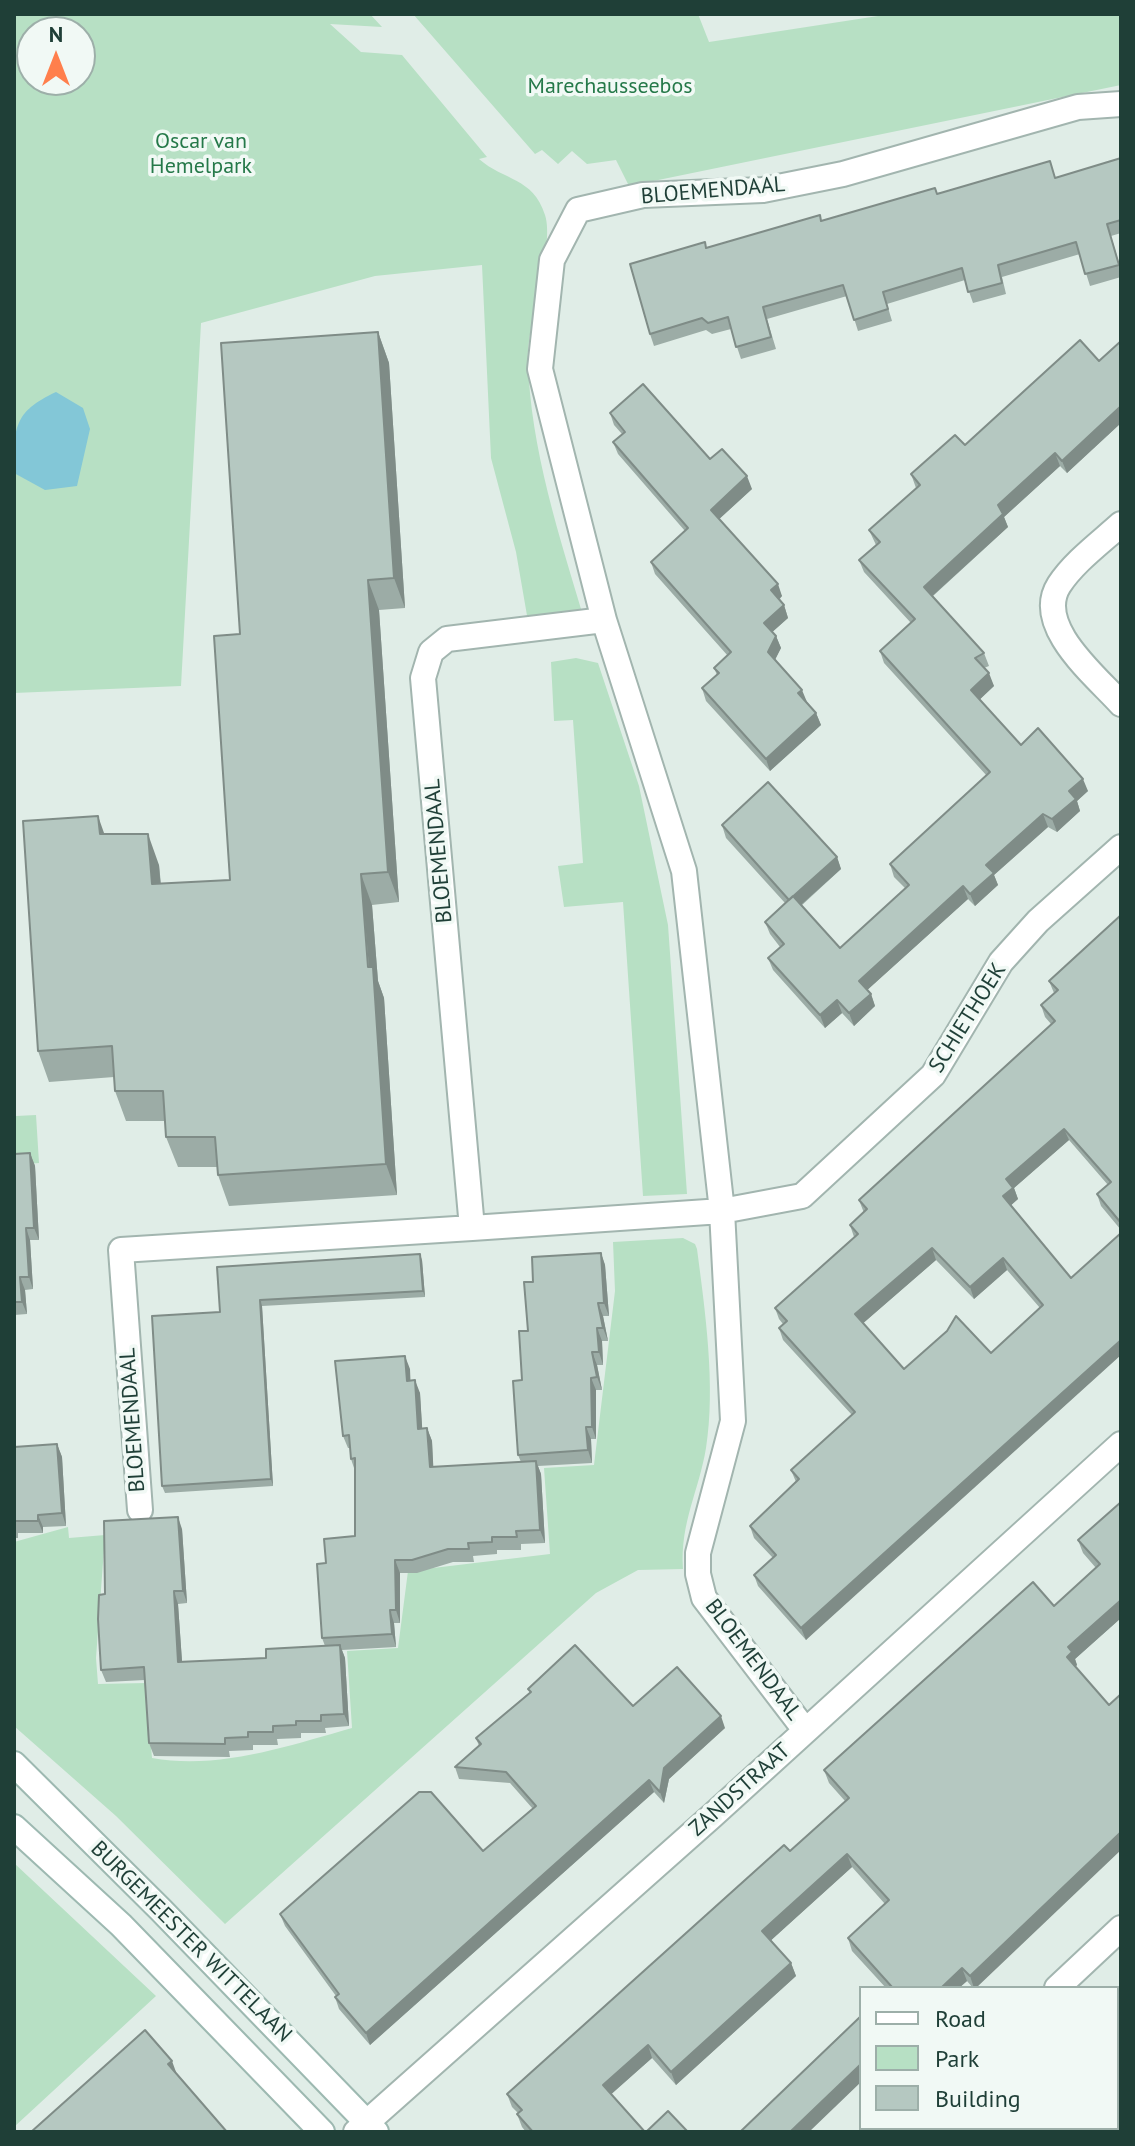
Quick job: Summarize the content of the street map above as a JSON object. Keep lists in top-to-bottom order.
{
  "streets": {
    "street": [
      "BLOEMENDAAL",
      "SCHIETHOEK",
      "ZANDSTRAAT",
      "BURGEMEESTER WITTELAAN"
    ]
  },
  "crossings": [
    ["BLOEMENDAAL", "SCHIETHOEK"],
    ["BLOEMENDAAL", "ZANDSTRAAT"],
    ["ZANDSTRAAT", "BURGEMEESTER WITTELAAN"]
  ],
  "parks": ["Marechausseebos", "Oscar van Hemelpark"],
  "legend": ["Road", "Park", "Building"],
  "north": "top"
}
